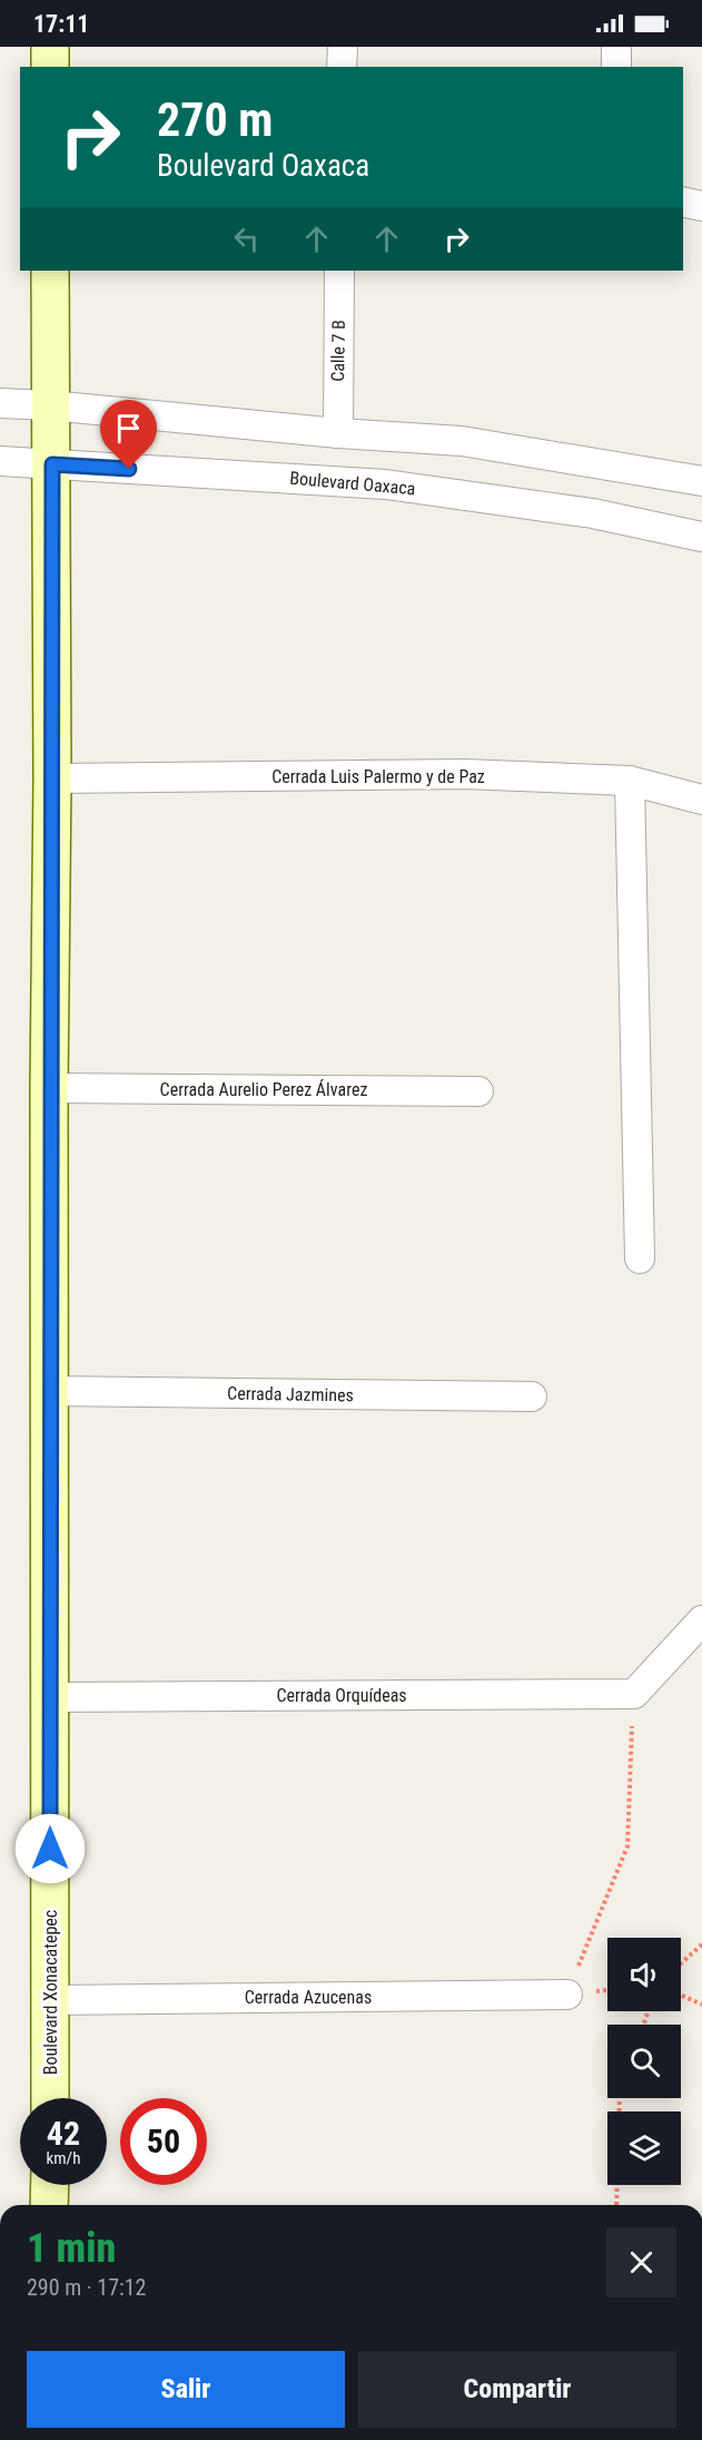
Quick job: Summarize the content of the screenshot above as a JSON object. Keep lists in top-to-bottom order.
{
  "streets": {
    "main road": ["Boulevard Xonacatepec"],
    "street": [
      "Calle 7 B",
      "Boulevard Oaxaca",
      "Cerrada Luis Palermo y de Paz",
      "Cerrada Aurelio Perez Álvarez",
      "Cerrada Jazmines",
      "Cerrada Orquídeas",
      "Cerrada Azucenas"
    ]
  },
  "crossings": [
    ["Boulevard Oaxaca", "Boulevard Xonacatepec"],
    ["Cerrada Luis Palermo y de Paz", "Boulevard Xonacatepec"],
    ["Cerrada Aurelio Perez Álvarez", "Boulevard Xonacatepec"],
    ["Cerrada Jazmines", "Boulevard Xonacatepec"],
    ["Cerrada Orquídeas", "Boulevard Xonacatepec"],
    ["Boulevard Xonacatepec", "Cerrada Azucenas"]
  ],
  "page": {
    "status": "17:11",
    "turn": ["270 m", "Boulevard Oaxaca"],
    "speed": "42 km/h",
    "limit": "50",
    "heading": ["1 min", "290 m · 17:12"],
    "buttons": ["Salir", "Compartir"]
  }
}
